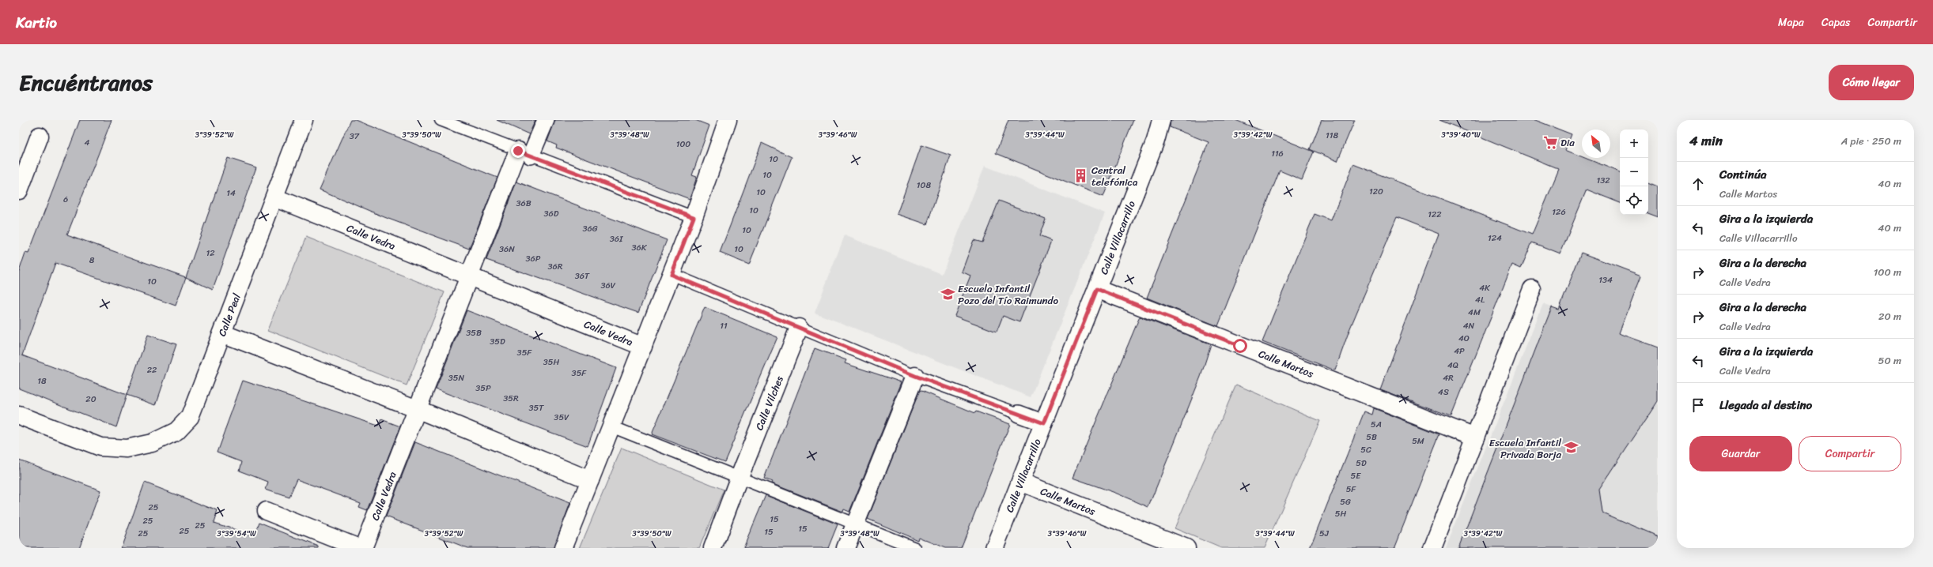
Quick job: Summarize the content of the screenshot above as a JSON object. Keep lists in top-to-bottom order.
{
  "streets": {
    "street": [
      "Calle Vedra",
      "Calle Villacarrillo",
      "Calle Peal",
      "Calle Martos",
      "Calle Vilches"
    ]
  },
  "crossings": [
    ["Calle Vedra", "Calle Peal"],
    ["Calle Villacarrillo", "Calle Martos"]
  ],
  "places": {
    "supermarket": ["Dia"],
    "building": ["Central telefónica"],
    "school or university": ["Escuela Infantil Pozo del Tío Raimundo", "Escuela Infantil Privada Borja"]
  },
  "house_numbers": [
    "118",
    "37",
    "4",
    "100",
    "116",
    "10",
    "10",
    "132",
    "108",
    "120",
    "10",
    "14",
    "6",
    "36B",
    "10",
    "126",
    "36D",
    "122",
    "36G",
    "10",
    "124",
    "36I",
    "36K",
    "36N",
    "10",
    "12",
    "36P",
    "8",
    "36R",
    "36T",
    "134",
    "10",
    "36V",
    "4K",
    "4L",
    "4M",
    "11",
    "4N",
    "35B",
    "4O",
    "35D",
    "4P",
    "35F",
    "35H",
    "4Q",
    "22",
    "35F",
    "35N",
    "4R",
    "18",
    "35P",
    "4S",
    "35R",
    "20",
    "35T",
    "35V",
    "5A",
    "5B",
    "5M",
    "5C",
    "5D",
    "5E",
    "5F",
    "5G",
    "25",
    "5H",
    "15",
    "25",
    "25",
    "15",
    "25",
    "15",
    "25",
    "5J"
  ],
  "north": "top left",
  "page": {
    "header": "Kartio",
    "nav": ["Mapa", "Capas", "Compartir"],
    "title": "Encuéntranos",
    "buttons": [
      "Cómo llegar",
      ["Guardar", "Compartir"]
    ],
    "heading": ["4 min", "A pie · 250 m"],
    "map_buttons": ["+", "−"],
    "list": [
      ["Continúa", "Calle Martos", "40 m"],
      ["Gira a la izquierda", "Calle Villacarrillo", "40 m"],
      ["Gira a la derecha", "Calle Vedra", "100 m"],
      ["Gira a la derecha", "Calle Vedra", "20 m"],
      ["Gira a la izquierda", "Calle Vedra", "50 m"],
      "Llegada al destino"
    ]
  },
  "coordinates": [
    "3°39'52\"W",
    "3°39'50\"W",
    "3°39'48\"W",
    "3°39'46\"W",
    "3°39'44\"W",
    "3°39'42\"W",
    "3°39'40\"W",
    "3°39'54\"W"
  ]
}
